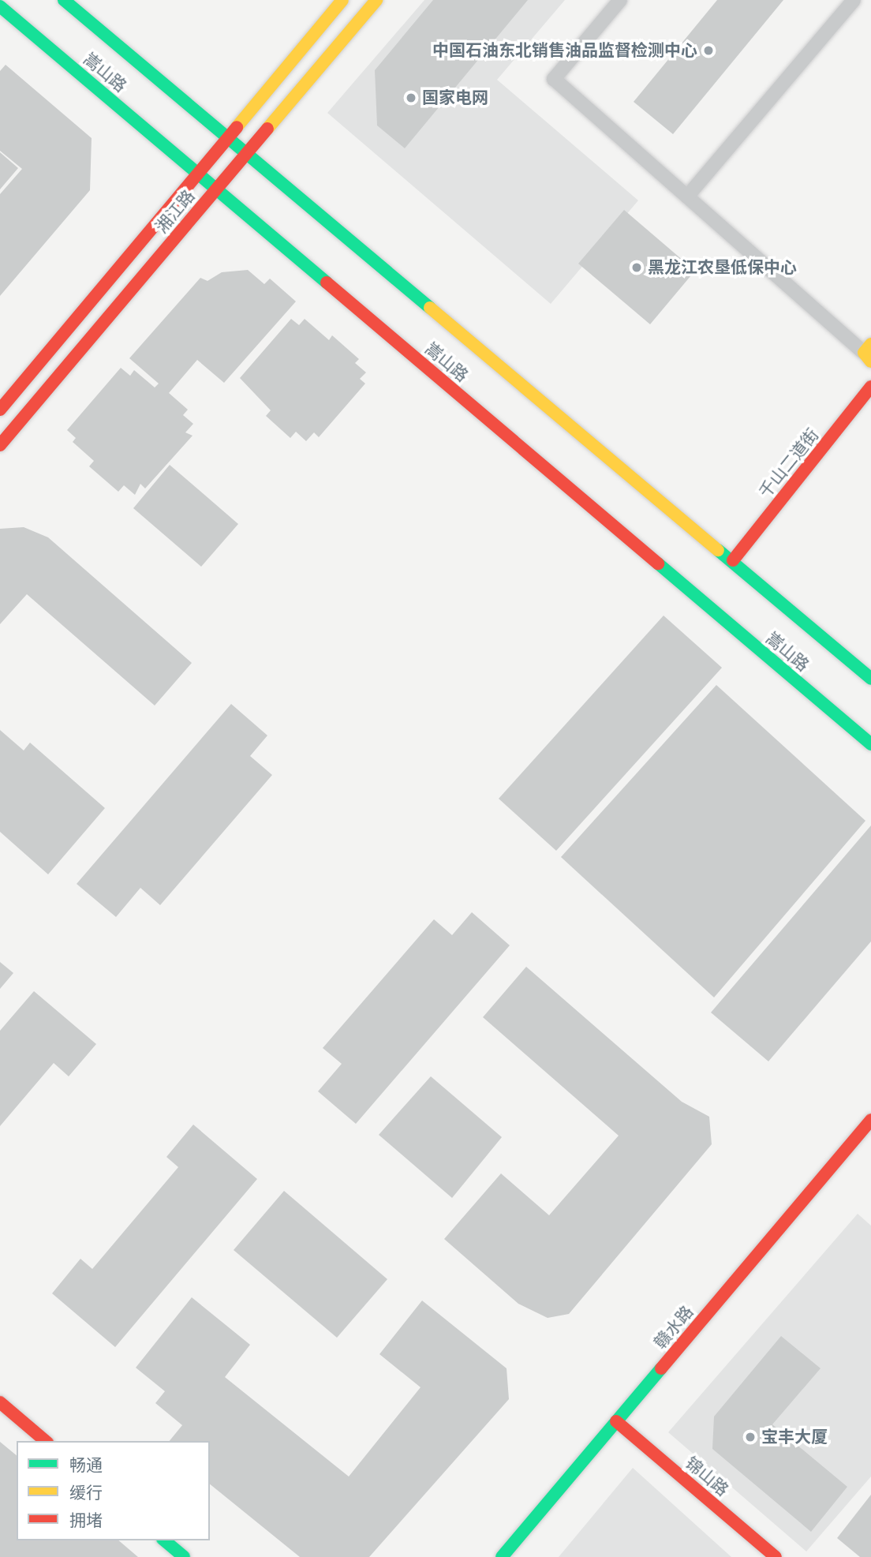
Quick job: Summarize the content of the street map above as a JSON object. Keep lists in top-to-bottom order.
{
  "streets": {
    "main road": [
      "嵩山路",
      "湘江路",
      "千山二道街",
      "赣水路",
      "锦山路"
    ]
  },
  "crossings": [
    ["嵩山路", "湘江路"],
    ["嵩山路", "千山二道街"],
    ["赣水路", "锦山路"]
  ],
  "places": [
    "中国石油东北销售油品监督检测中心",
    "国家电网",
    "黑龙江农垦低保中心",
    "宝丰大厦"
  ],
  "legend": ["畅通", "缓行", "拥堵"]
}
